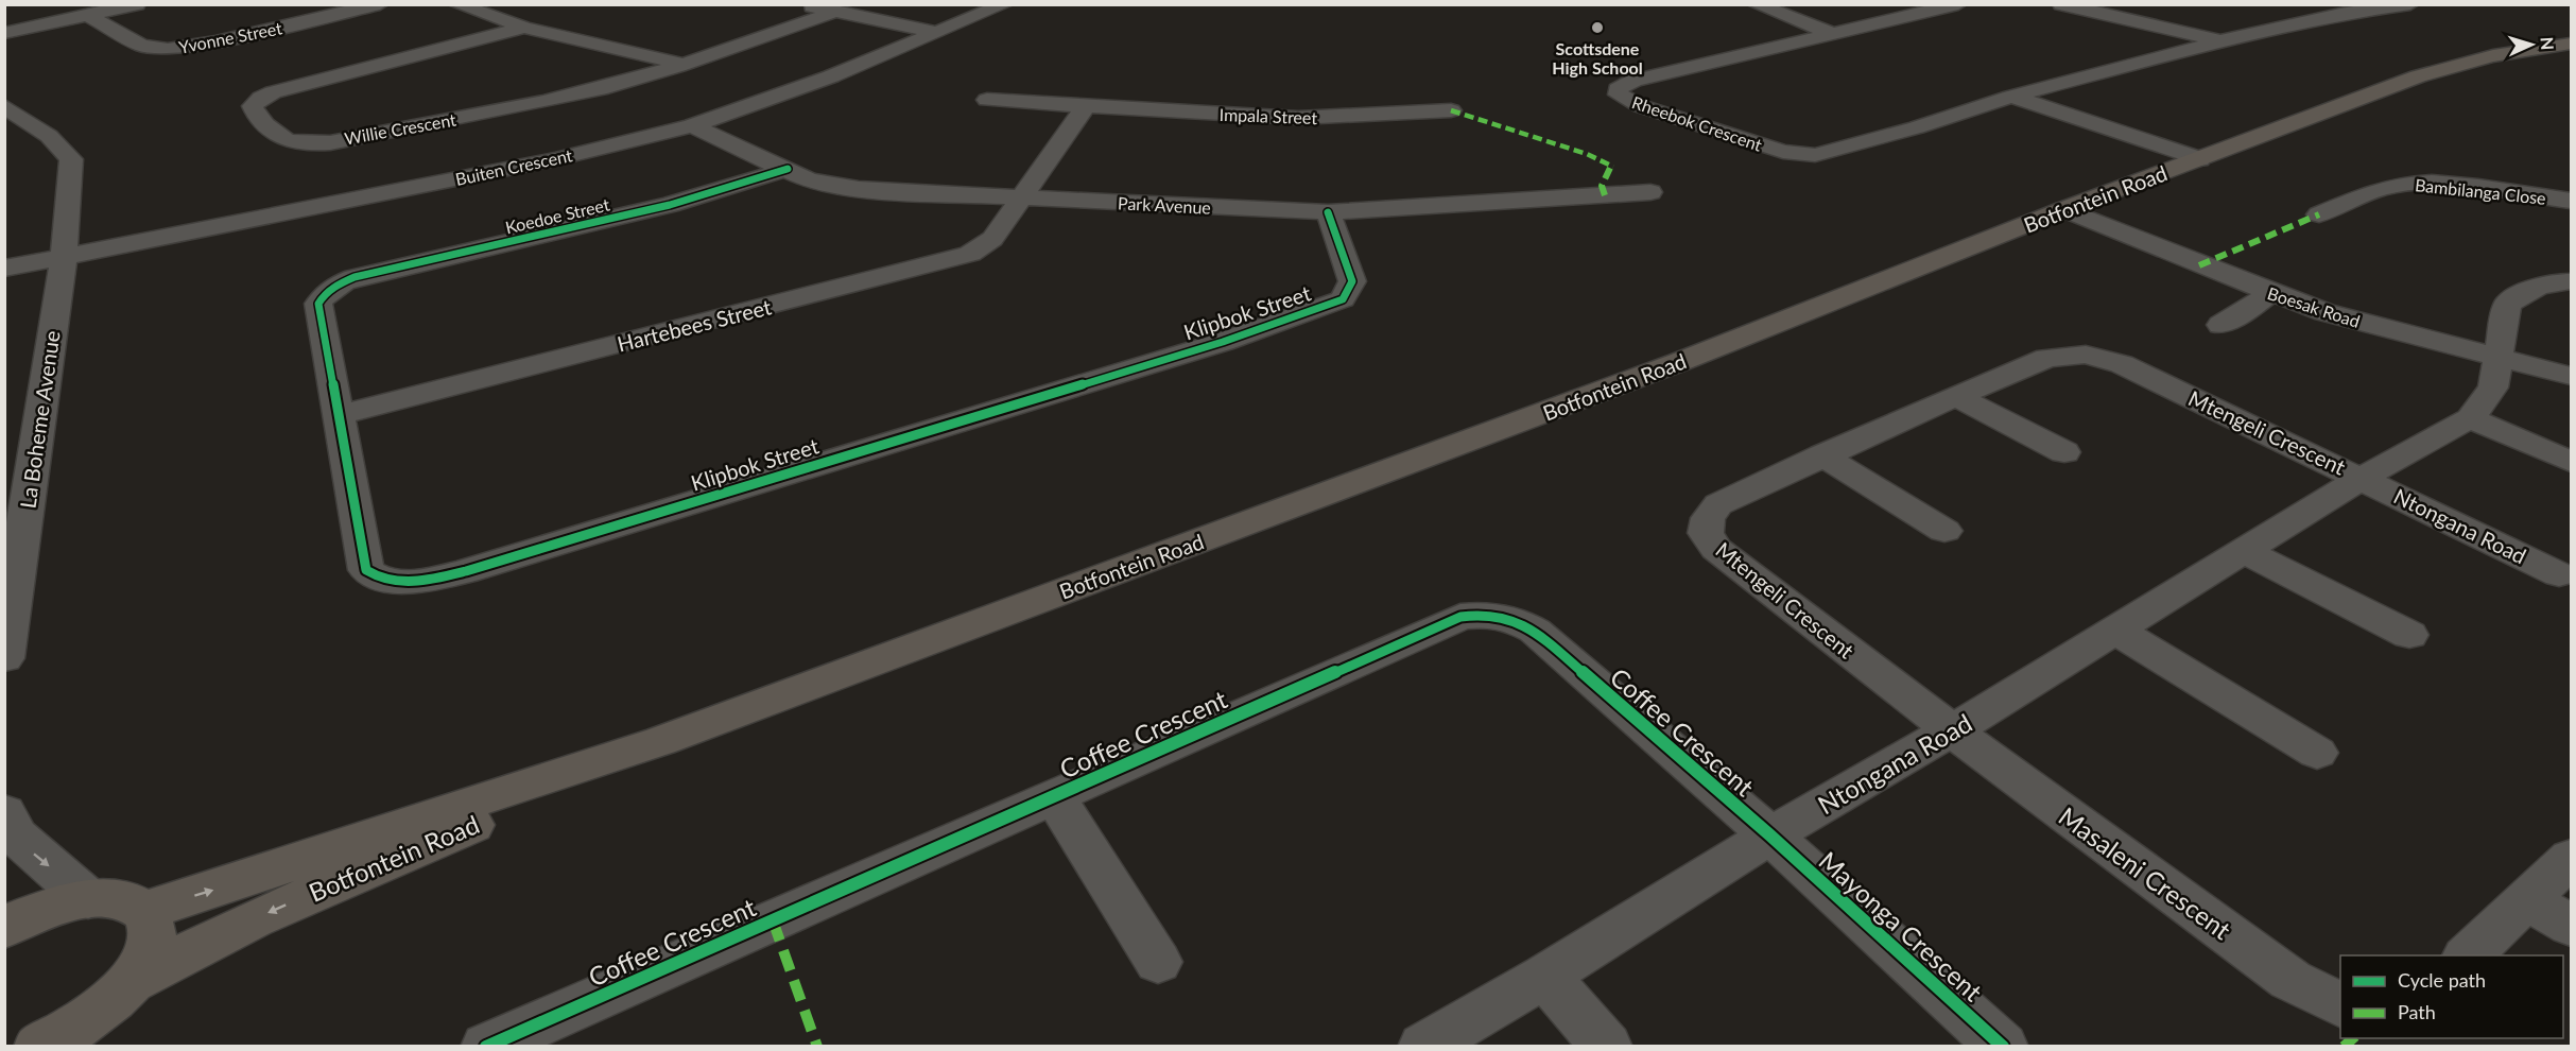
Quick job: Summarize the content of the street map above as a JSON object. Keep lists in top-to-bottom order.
{
  "streets": {
    "main road": ["Botfontein Road"],
    "street": [
      "Yvonne Street",
      "Impala Street",
      "Rheebok Crescent",
      "Willie Crescent",
      "Buiten Crescent",
      "Bambilanga Close",
      "Park Avenue",
      "Koedoe Street",
      "Boesak Road",
      "Klipbok Street",
      "Hartebees Street",
      "La Boheme Avenue",
      "Mtengeli Crescent",
      "Ntongana Road",
      "Coffee Crescent",
      "Masaleni Crescent",
      "Mayonga Crescent"
    ]
  },
  "crossings": [
    ["Buiten Crescent", "Park Avenue"],
    ["Buiten Crescent", "La Boheme Avenue"],
    ["Botfontein Road", "Boesak Road"],
    ["Park Avenue", "Koedoe Street"],
    ["Park Avenue", "Klipbok Street"],
    ["Park Avenue", "Hartebees Street"],
    ["Koedoe Street", "Klipbok Street"],
    ["Boesak Road", "Ntongana Road"],
    ["Klipbok Street", "Hartebees Street"],
    ["Mtengeli Crescent", "Ntongana Road"],
    ["Mtengeli Crescent", "Masaleni Crescent"],
    ["Ntongana Road", "Coffee Crescent"],
    ["Ntongana Road", "Masaleni Crescent"],
    ["Ntongana Road", "Mayonga Crescent"],
    ["Coffee Crescent", "Mayonga Crescent"]
  ],
  "places": ["Scottsdene High School"],
  "legend": ["Cycle path", "Path"],
  "north": "right"
}
